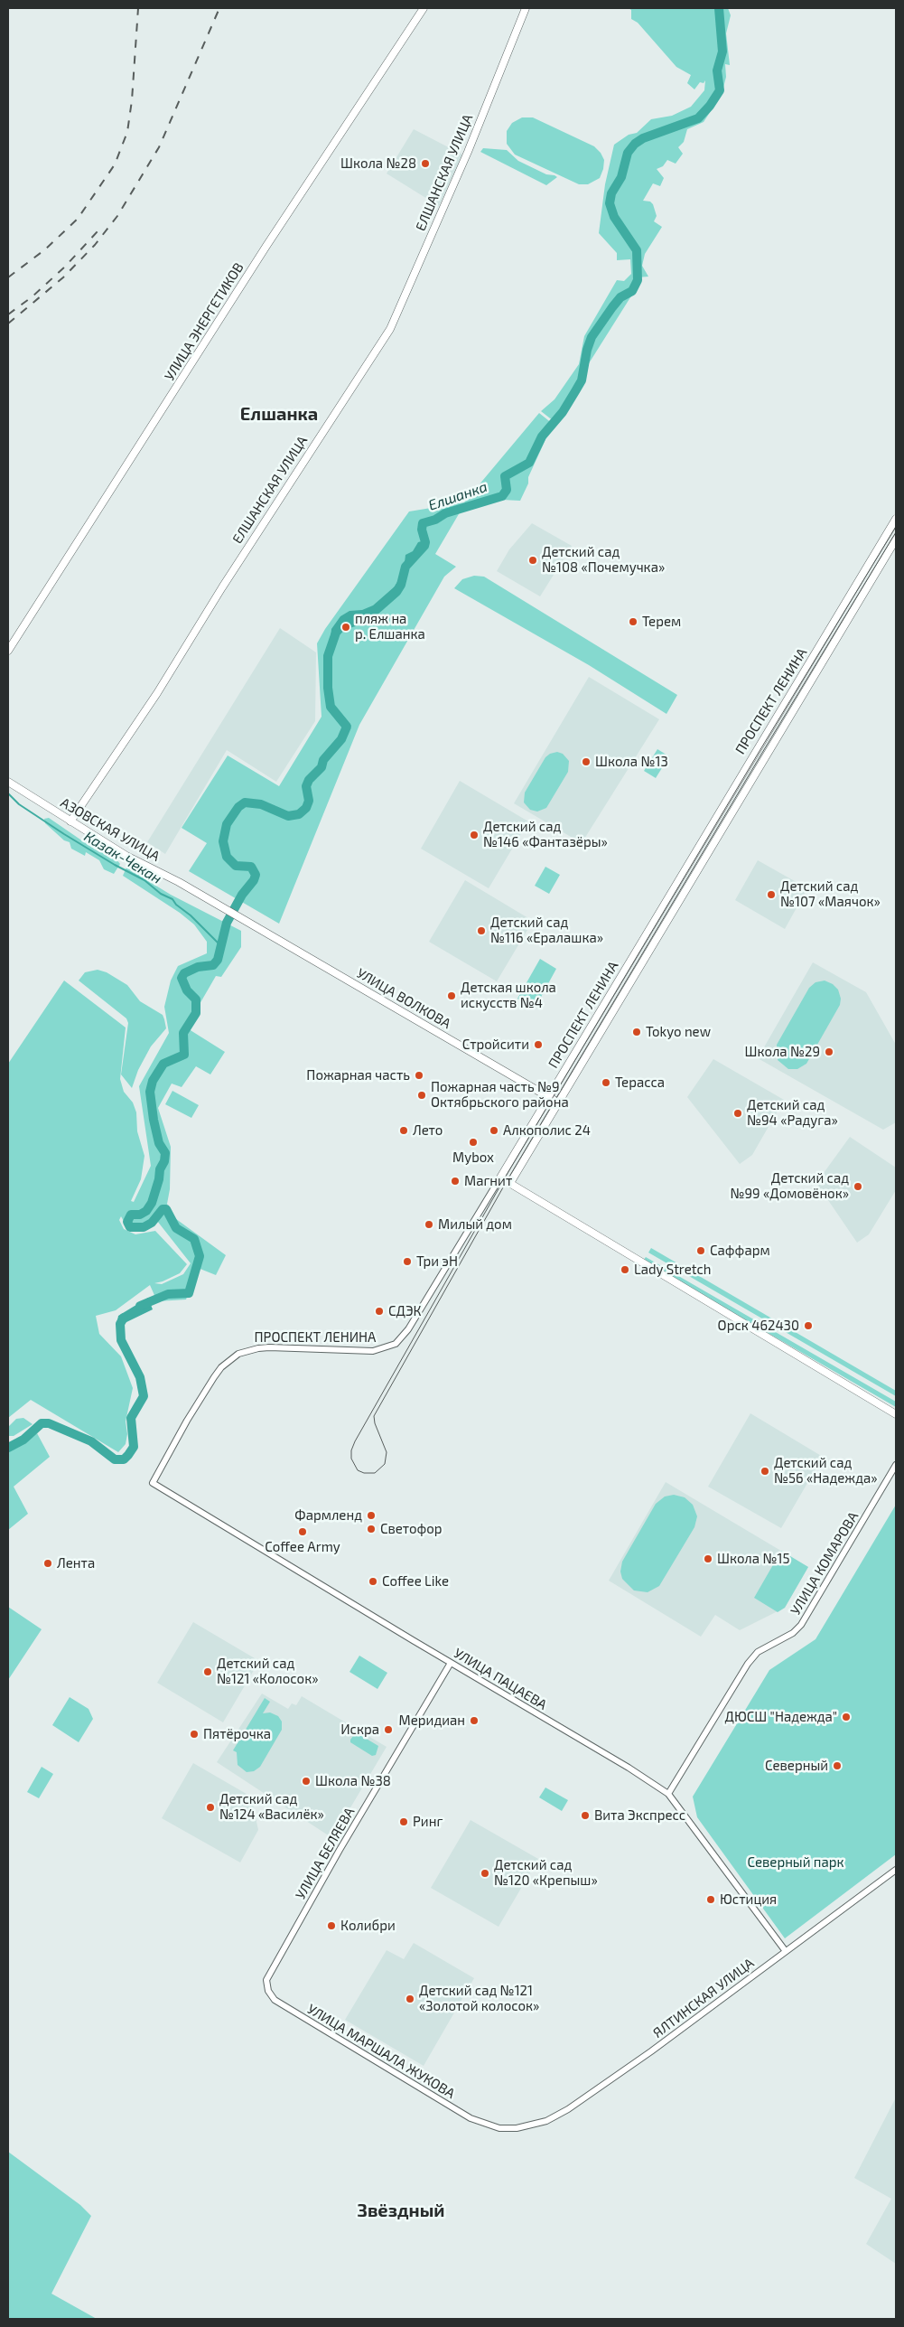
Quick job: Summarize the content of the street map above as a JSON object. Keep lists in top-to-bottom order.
{
  "streets": {
    "main road": [
      "ЕЛШАНСКАЯ УЛИЦА",
      "УЛИЦА ЭНЕРГЕТИКОВ",
      "ПРОСПЕКТ ЛЕНИНА",
      "АЗОВСКАЯ УЛИЦА",
      "УЛИЦА ВОЛКОВА"
    ],
    "street": [
      "УЛИЦА КОМАРОВА",
      "УЛИЦА ПАЦАЕВА",
      "УЛИЦА БЕЛЯЕВА",
      "ЯЛТИНСКАЯ УЛИЦА",
      "УЛИЦА МАРШАЛА ЖУКОВА"
    ]
  },
  "crossings": [
    ["ЕЛШАНСКАЯ УЛИЦА", "АЗОВСКАЯ УЛИЦА"],
    ["ПРОСПЕКТ ЛЕНИНА", "УЛИЦА ВОЛКОВА"],
    ["ПРОСПЕКТ ЛЕНИНА", "УЛИЦА ПАЦАЕВА"],
    ["АЗОВСКАЯ УЛИЦА", "УЛИЦА ВОЛКОВА"],
    ["УЛИЦА КОМАРОВА", "УЛИЦА ПАЦАЕВА"],
    ["УЛИЦА ПАЦАЕВА", "УЛИЦА БЕЛЯЕВА"],
    ["УЛИЦА ПАЦАЕВА", "ЯЛТИНСКАЯ УЛИЦА"],
    ["УЛИЦА БЕЛЯЕВА", "УЛИЦА МАРШАЛА ЖУКОВА"],
    ["ЯЛТИНСКАЯ УЛИЦА", "УЛИЦА МАРШАЛА ЖУКОВА"]
  ],
  "districts": ["Елшанка", "Звёздный"],
  "water": ["Елшанка", "Казак-Чекан"],
  "parks": ["Северный парк"],
  "places": [
    "Школа №28",
    "Детский сад №108 «Почемучка»",
    "Терем",
    "пляж на р. Елшанка",
    "Школа №13",
    "Детский сад №146 «Фантазёры»",
    "Детский сад №107 «Маячок»",
    "Детский сад №116 «Ералашка»",
    "Детская школа искусств №4",
    "Tokyo new",
    "Стройсити",
    "Школа №29",
    "Пожарная часть",
    "Терасса",
    "Пожарная часть №9 Октябрьского района",
    "Детский сад №94 «Радуга»",
    "Лето",
    "Алкополис 24",
    "Mybox",
    "Магнит",
    "Детский сад №99 «Домовёнок»",
    "Милый дом",
    "Саффарм",
    "Три эН",
    "Lady Stretch",
    "СДЭК",
    "Орск 462430",
    "Детский сад №56 «Надежда»",
    "Фармленд",
    "Светофор",
    "Coffee Army",
    "Школа №15",
    "Лента",
    "Coffee Like",
    "Детский сад №121 «Колосок»",
    "ДЮСШ \"Надежда\"",
    "Меридиан",
    "Искра",
    "Пятёрочка",
    "Северный",
    "Школа №38",
    "Детский сад №124 «Василёк»",
    "Вита Экспресс",
    "Ринг",
    "Детский сад №120 «Крепыш»",
    "Юстиция",
    "Колибри",
    "Детский сад №121 «Золотой колосок»"
  ]
}
